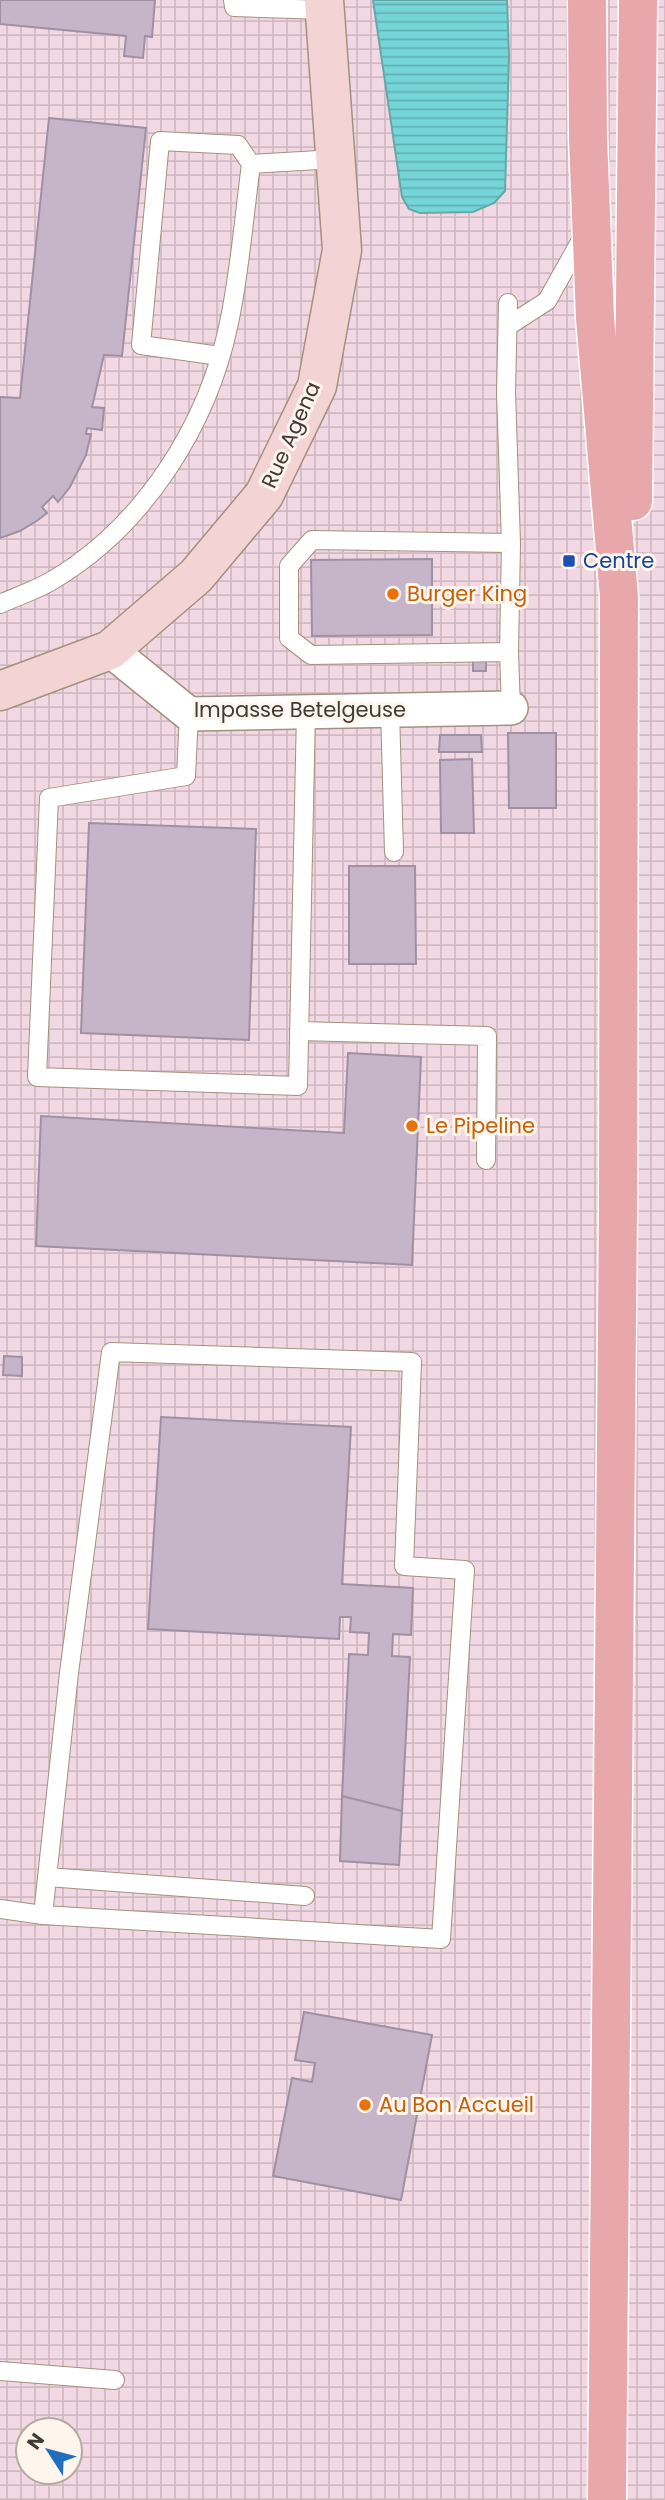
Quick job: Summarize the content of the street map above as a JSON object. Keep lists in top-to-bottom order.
{
  "streets": {
    "main road": ["Rue Agena"],
    "street": ["Impasse Betelgeuse"]
  },
  "crossings": [
    ["Rue Agena", "Impasse Betelgeuse"]
  ],
  "places": {
    "transit": ["Centre"],
    "other": ["Burger King", "Le Pipeline", "Au Bon Accueil"]
  },
  "north": "top left"
}
